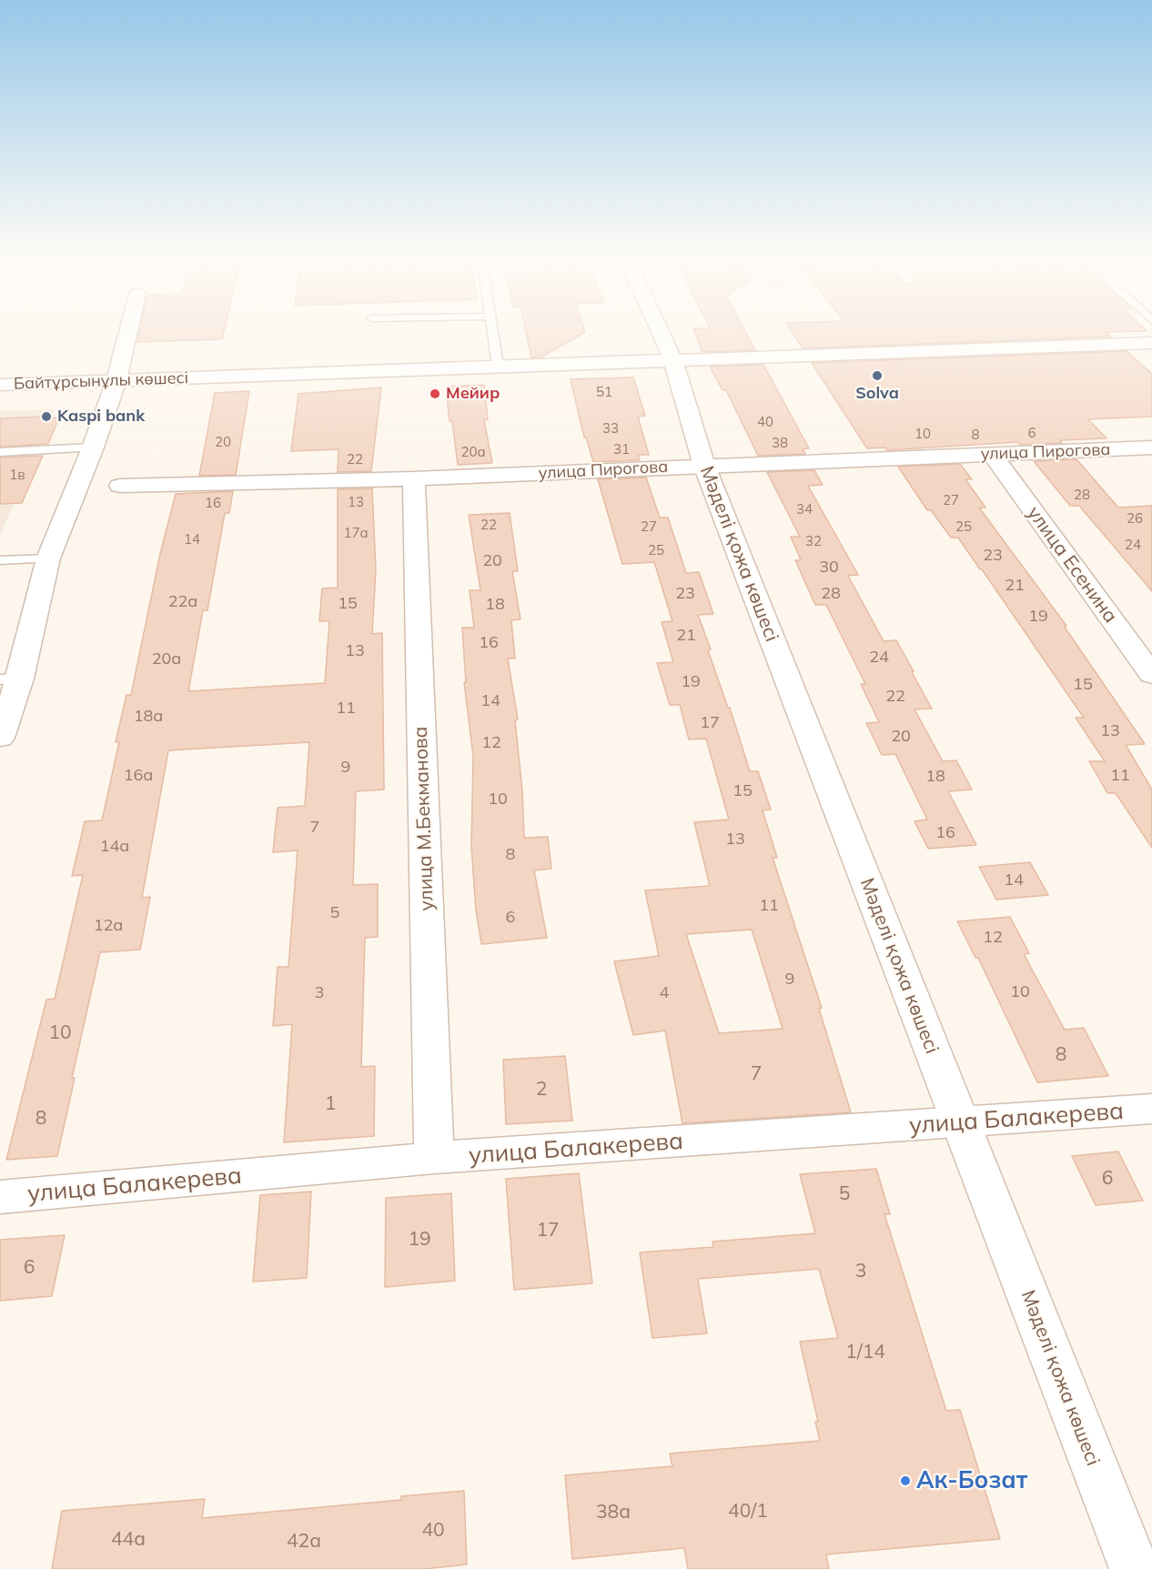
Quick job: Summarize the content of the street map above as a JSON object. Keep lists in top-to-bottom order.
{
  "streets": {
    "street": [
      "Байтұрсынұлы көшесі",
      "улица Пирогова",
      "Мәделі қожа көшесі",
      "улица Есенина",
      "улица М.Бекманова",
      "улица Балакерева"
    ]
  },
  "crossings": [
    ["Байтұрсынұлы көшесі", "Мәделі қожа көшесі"],
    ["улица Пирогова", "Мәделі қожа көшесі"],
    ["улица Пирогова", "улица Есенина"],
    ["улица Пирогова", "улица М.Бекманова"],
    ["Мәделі қожа көшесі", "улица Балакерева"],
    ["улица М.Бекманова", "улица Балакерева"]
  ],
  "places": [
    "Solva",
    "Мейир",
    "Kaspi bank",
    "Ак-Бозат"
  ],
  "house_numbers": [
    "51",
    "40",
    "33",
    "6",
    "10",
    "8",
    "20",
    "38",
    "31",
    "20а",
    "22",
    "1в",
    "28",
    "27",
    "13",
    "16",
    "34",
    "26",
    "22",
    "27",
    "25",
    "17а",
    "14",
    "32",
    "24",
    "25",
    "23",
    "20",
    "30",
    "21",
    "23",
    "28",
    "22а",
    "15",
    "18",
    "19",
    "21",
    "16",
    "13",
    "24",
    "20а",
    "19",
    "15",
    "22",
    "14",
    "11",
    "18а",
    "17",
    "13",
    "20",
    "12",
    "9",
    "16а",
    "11",
    "18",
    "15",
    "10",
    "7",
    "16",
    "13",
    "14а",
    "8",
    "14",
    "11",
    "5",
    "6",
    "12а",
    "12",
    "9",
    "10",
    "3",
    "4",
    "10",
    "8",
    "7",
    "2",
    "1",
    "8",
    "6",
    "5",
    "17",
    "19",
    "6",
    "3",
    "1/14",
    "40/1",
    "38а",
    "40",
    "44а",
    "42а"
  ]
}
